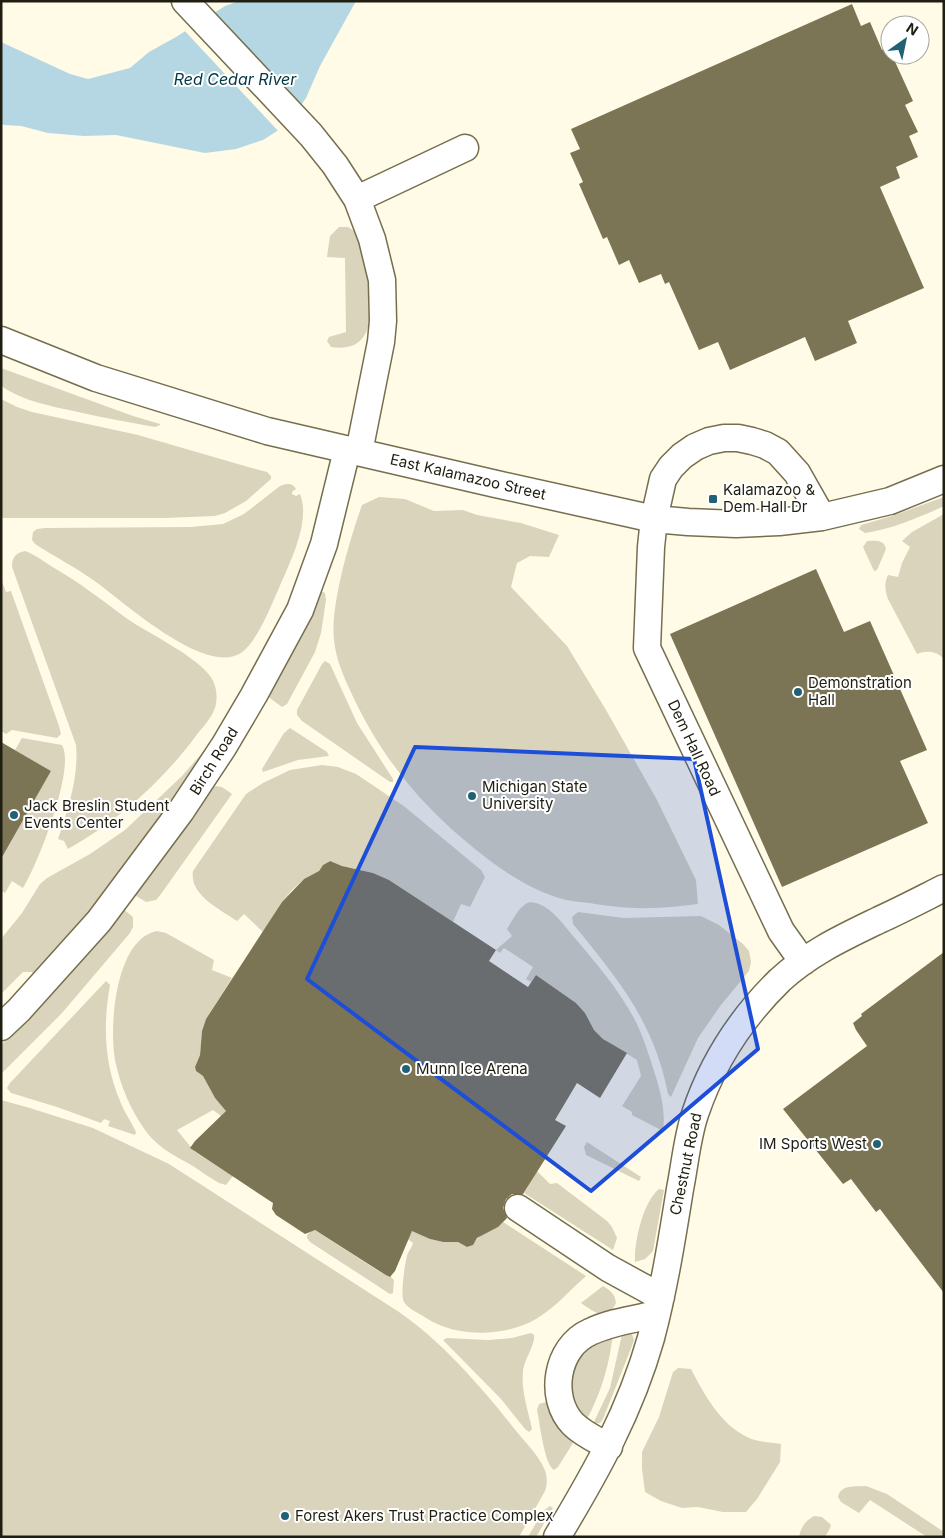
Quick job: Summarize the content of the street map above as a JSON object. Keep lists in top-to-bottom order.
{
  "streets": {
    "street": [
      "East Kalamazoo Street",
      "Dem Hall Road",
      "Birch Road",
      "Chestnut Road"
    ]
  },
  "crossings": [
    ["East Kalamazoo Street", "Dem Hall Road"],
    ["East Kalamazoo Street", "Birch Road"],
    ["Dem Hall Road", "Chestnut Road"]
  ],
  "water": ["Red Cedar River"],
  "places": {
    "transit": ["Kalamazoo & Dem Hall Dr"],
    "other": [
      "Demonstration Hall",
      "Michigan State University",
      "Jack Breslin Student Events Center",
      "Munn Ice Arena",
      "IM Sports West",
      "Forest Akers Trust Practice Complex"
    ]
  },
  "north": "top right"
}
